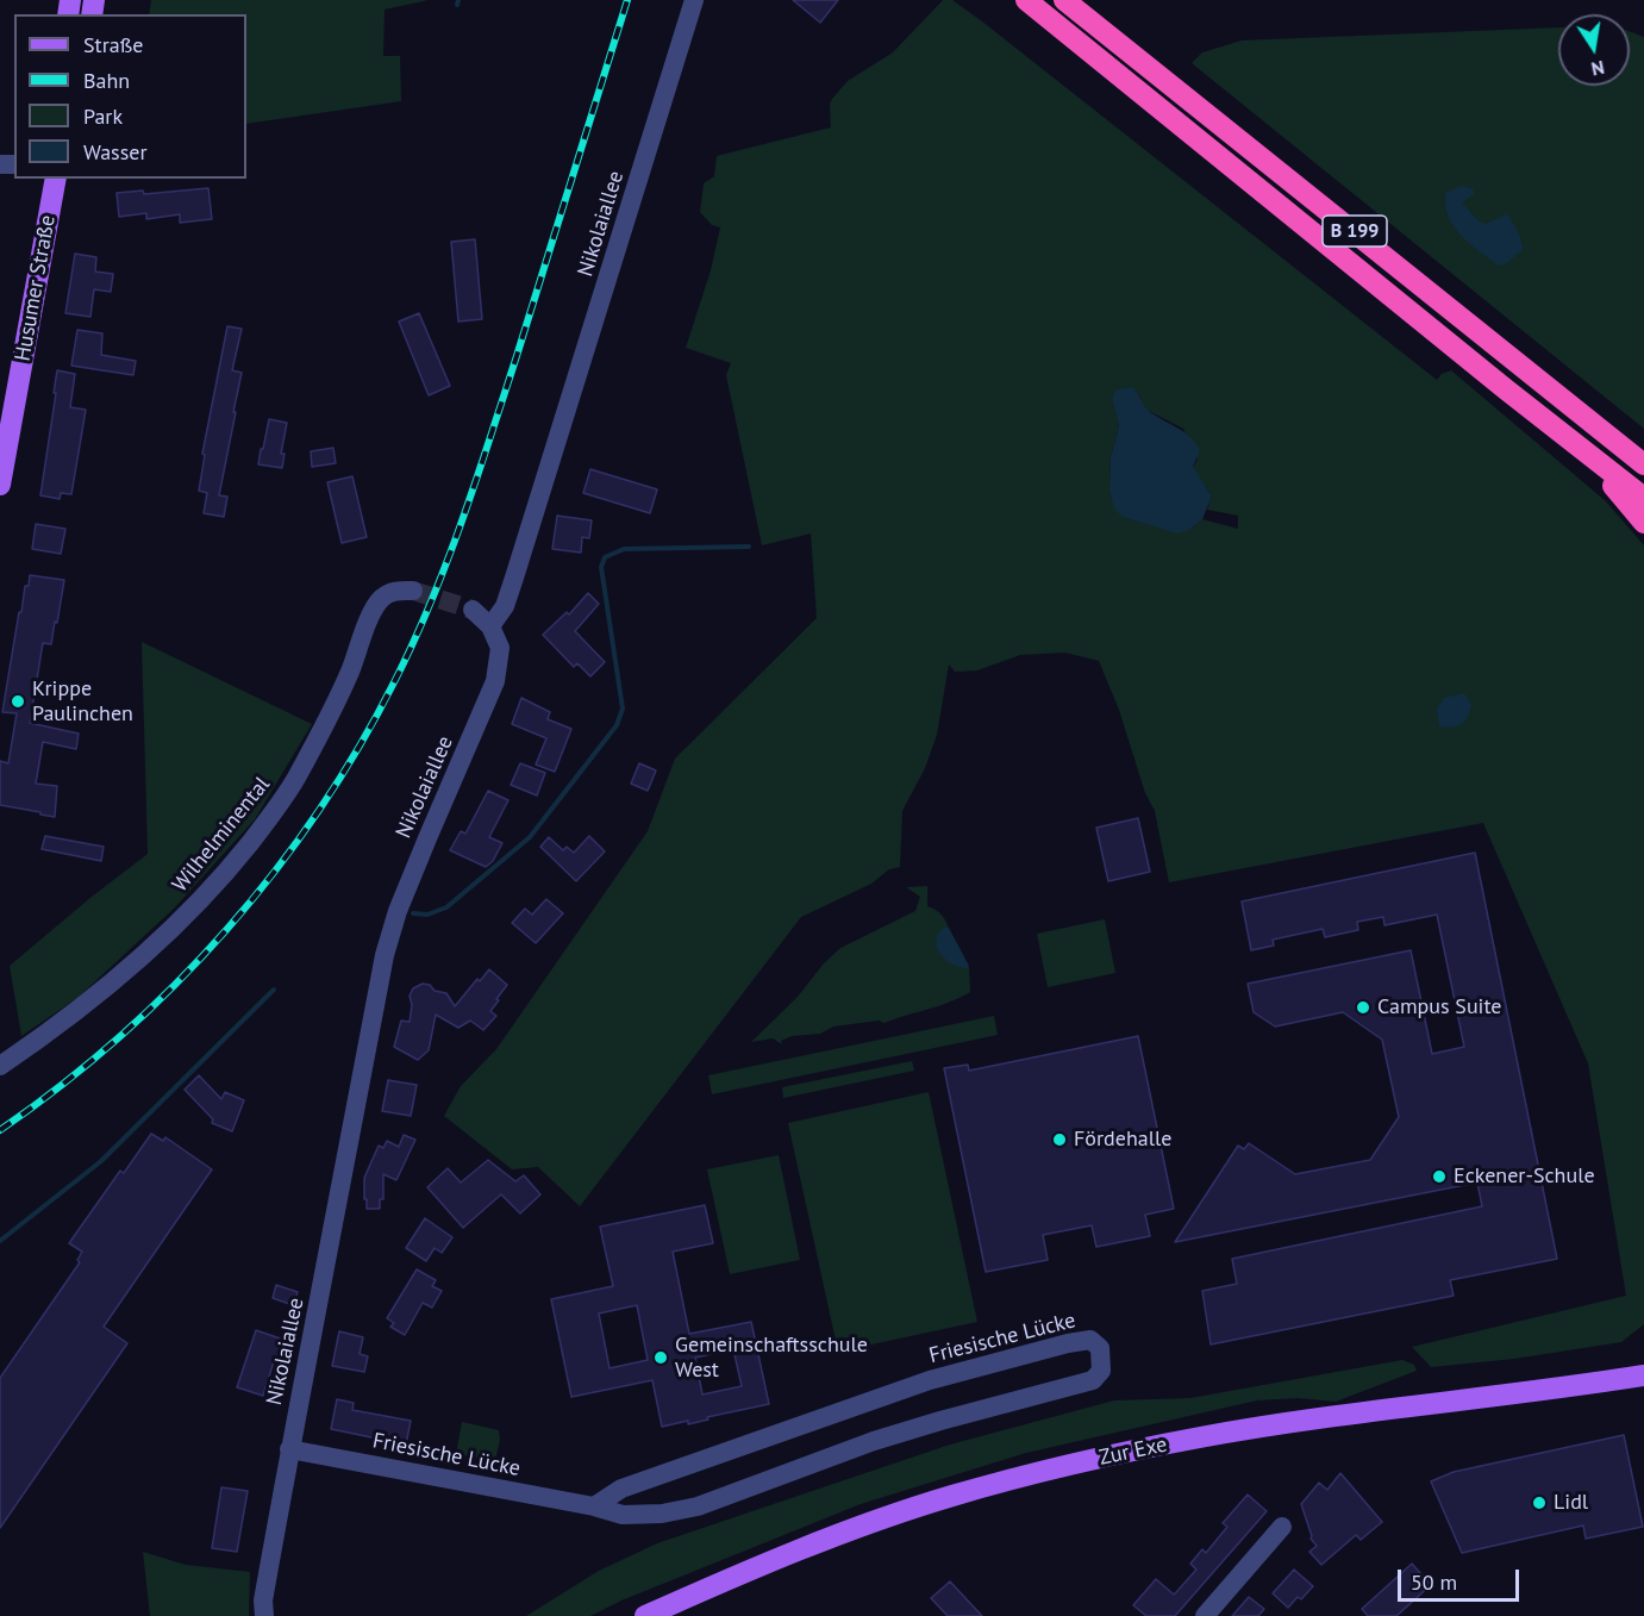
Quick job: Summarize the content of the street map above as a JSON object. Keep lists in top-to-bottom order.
{
  "streets": {
    "highway": ["B 199"],
    "main road": ["Husumer Straße", "Zur Exe"],
    "street": ["Nikolaiallee", "Wilhelminental", "Friesische Lücke"]
  },
  "crossings": [
    ["Nikolaiallee", "Friesische Lücke"]
  ],
  "places": [
    "Krippe Paulinchen",
    "Campus Suite",
    "Fördehalle",
    "Eckener-Schule",
    "Gemeinschaftsschule West",
    "Lidl"
  ],
  "legend": [
    "Straße",
    "Bahn",
    "Park",
    "Wasser"
  ],
  "scale_bar": "50 m",
  "north": "bottom"
}
